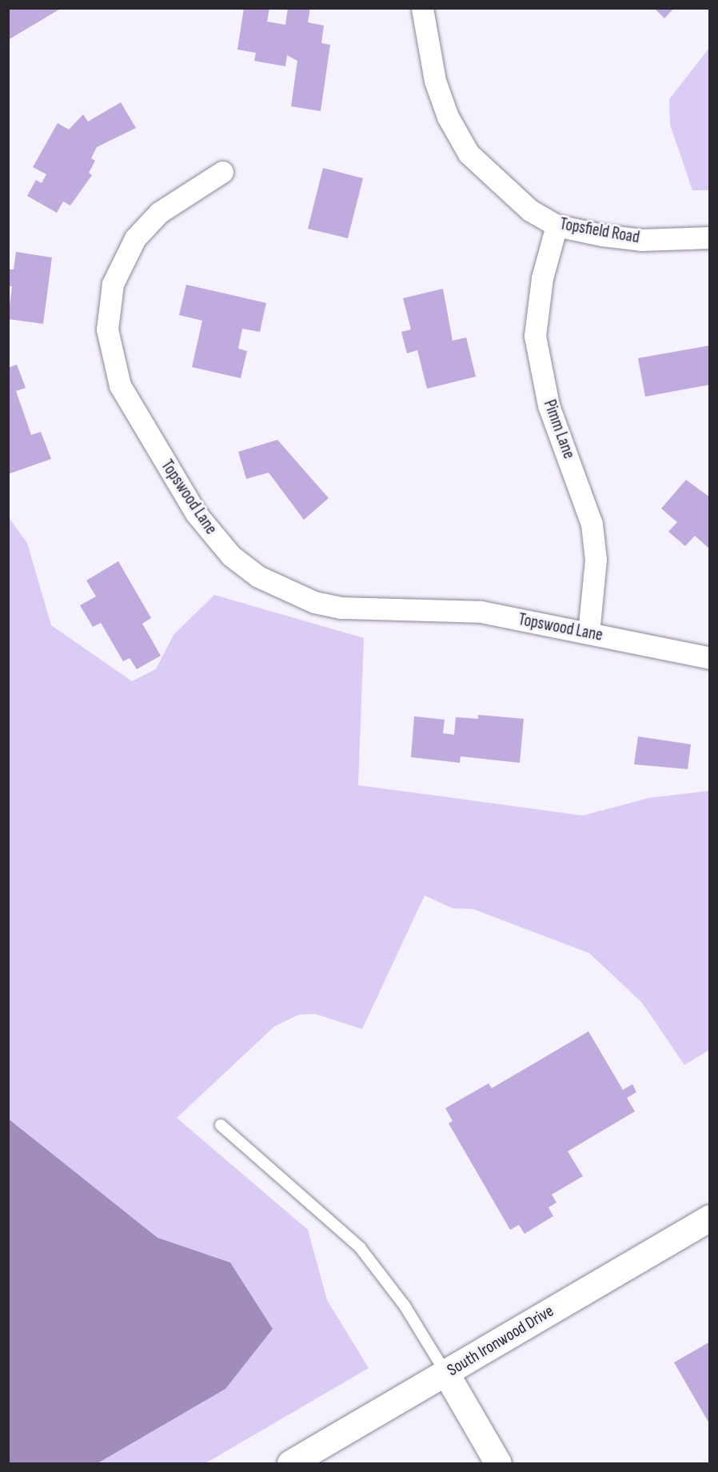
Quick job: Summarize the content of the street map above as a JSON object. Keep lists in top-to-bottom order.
{
  "streets": {
    "main road": ["South Ironwood Drive"],
    "street": ["Topsfield Road", "Pimm Lane", "Topswood Lane"]
  },
  "crossings": [
    ["Topsfield Road", "Pimm Lane"],
    ["Pimm Lane", "Topswood Lane"]
  ]
}
